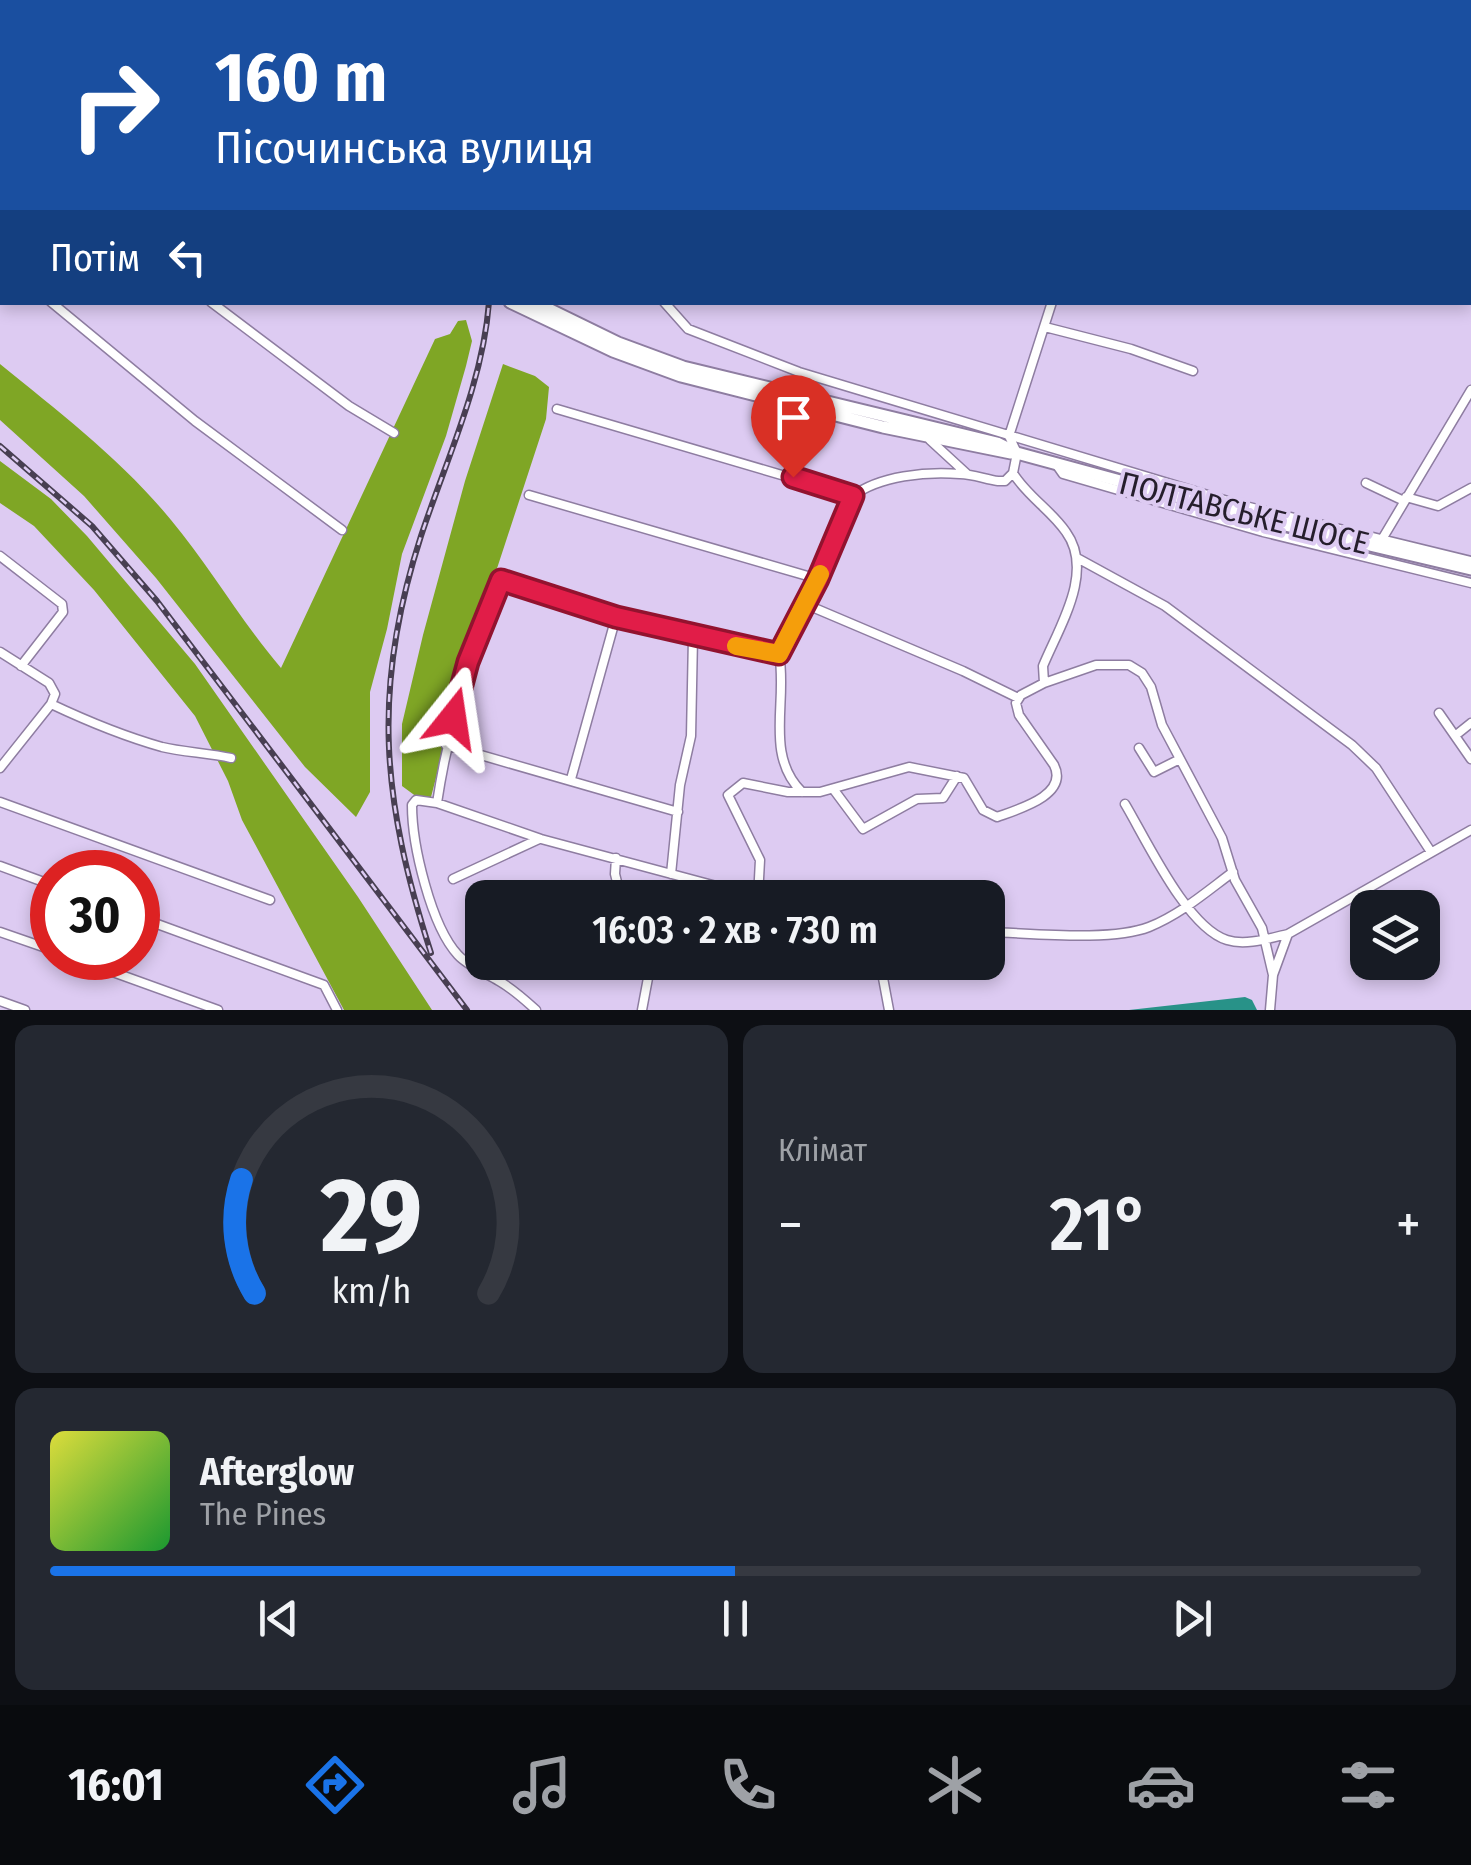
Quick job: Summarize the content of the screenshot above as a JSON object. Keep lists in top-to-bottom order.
{
  "streets": {
    "highway": ["ПОЛТАВСЬКЕ ШОСЕ"]
  },
  "page": {
    "turn": ["160 m", "Пісочинська вулиця"],
    "then": "Потім",
    "limit": "30",
    "trip": "16:03 · 2 хв · 730 m",
    "tile": "Клімат",
    "heat": ["−", "21°", "+"],
    "song": ["Afterglow", "The Pines"],
    "tabs": "16:01",
    "gauge": ["29", "km/h"]
  }
}
